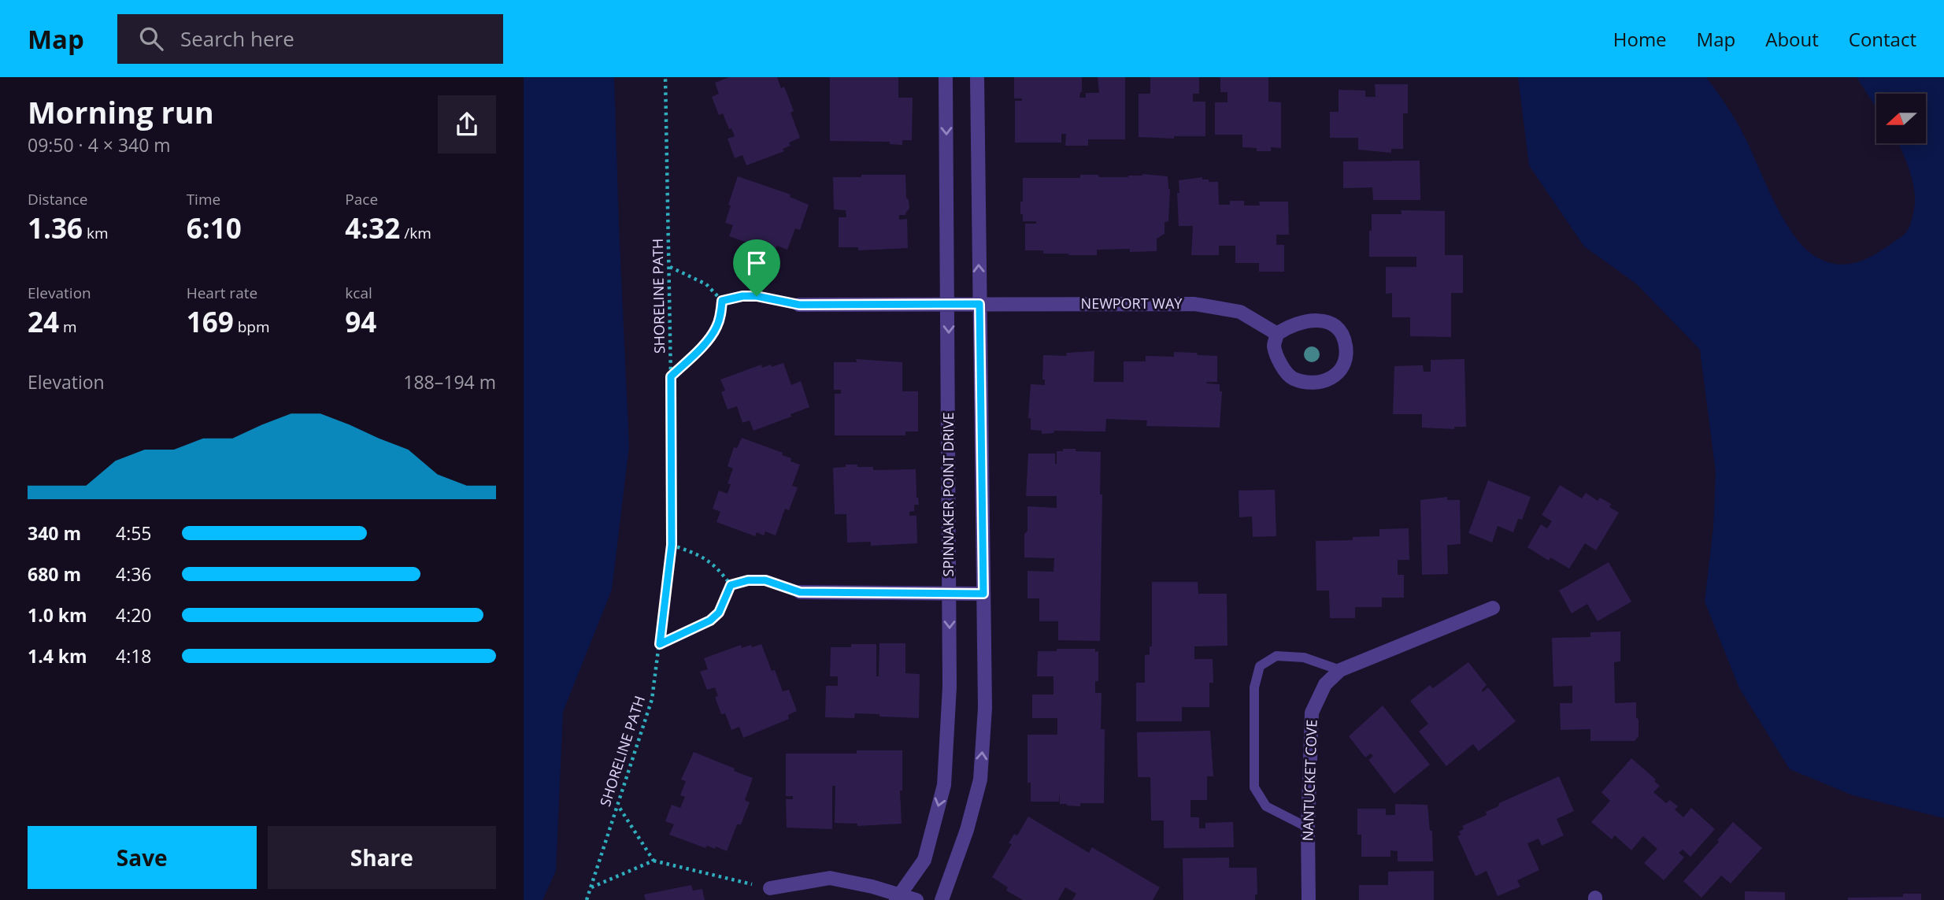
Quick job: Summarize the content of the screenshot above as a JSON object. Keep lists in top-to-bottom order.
{
  "streets": {
    "street": ["NEWPORT WAY", "SPINNAKER POINT DRIVE", "NANTUCKET COVE"],
    "path": ["SHORELINE PATH"]
  },
  "crossings": [
    ["NEWPORT WAY", "SPINNAKER POINT DRIVE"]
  ],
  "north": "left",
  "page": {
    "header": "Map",
    "search": "Search here",
    "nav": [
      "Home",
      "Map",
      "About",
      "Contact"
    ],
    "heading": ["Morning run", "09:50 · 4 × 340 m"],
    "stats": [
      ["Distance", "1.36 km"],
      ["Time", "6:10"],
      ["Pace", "4:32 /km"],
      ["Elevation", "24 m"],
      ["Heart rate", "169 bpm"],
      ["kcal", "94"]
    ],
    "chart": ["Elevation", "188–194 m"],
    "list": [
      {
        "name": "340 m",
        "note": "4:55"
      },
      {
        "name": "680 m",
        "note": "4:36"
      },
      {
        "name": "1.0 km",
        "note": "4:20"
      },
      {
        "name": "1.4 km",
        "note": "4:18"
      }
    ],
    "buttons": ["Save", "Share"]
  }
}
